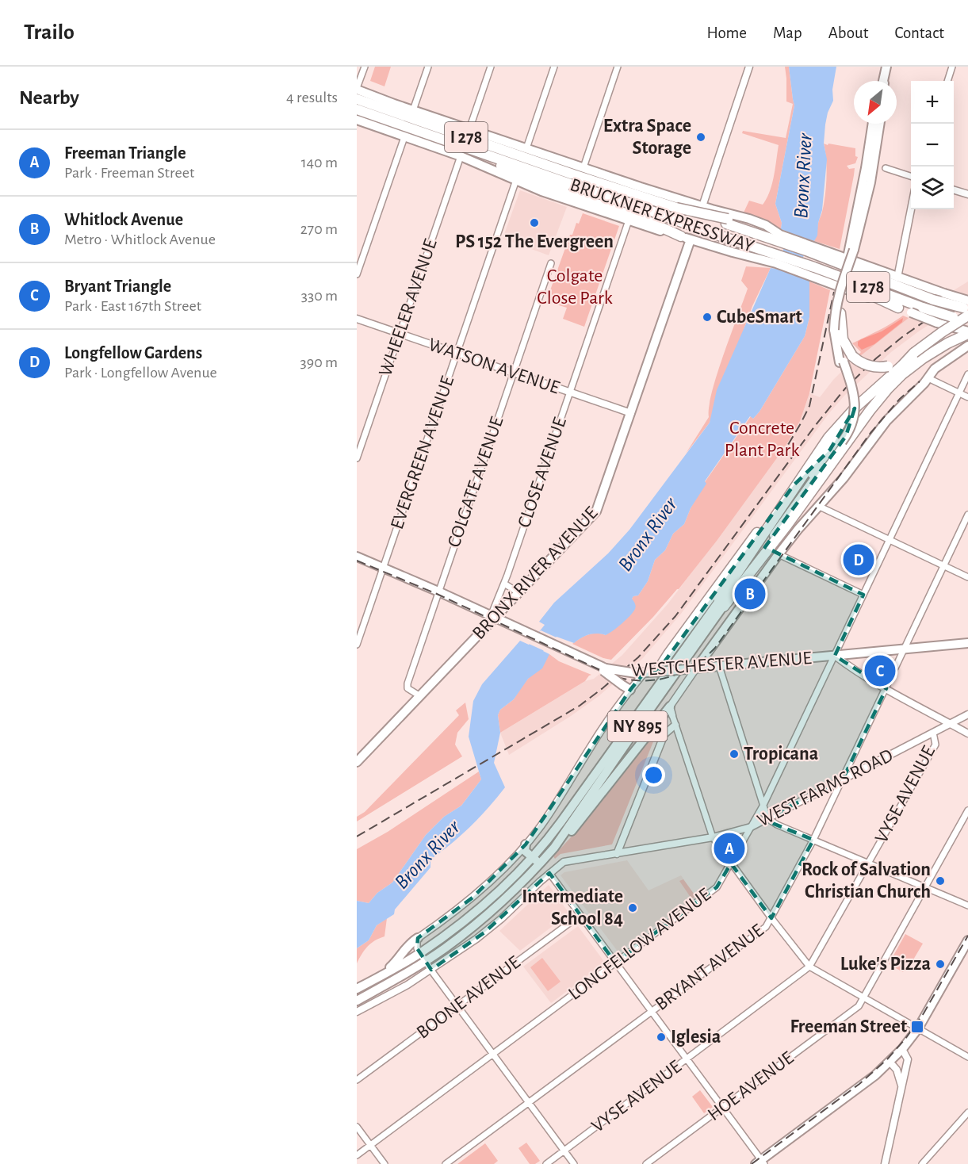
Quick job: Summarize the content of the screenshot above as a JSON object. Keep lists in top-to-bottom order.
{
  "streets": {
    "highway": ["I 278", "BRUCKNER EXPRESSWAY", "NY 895"],
    "main road": ["BRONX RIVER AVENUE", "WESTCHESTER AVENUE"],
    "street": [
      "WHEELER AVENUE",
      "WATSON AVENUE",
      "EVERGREEN AVENUE",
      "CLOSE AVENUE",
      "COLGATE AVENUE",
      "WEST FARMS ROAD",
      "VYSE AVENUE",
      "LONGFELLOW AVENUE",
      "BRYANT AVENUE",
      "BOONE AVENUE",
      "HOE AVENUE"
    ]
  },
  "crossings": [
    ["BRUCKNER EXPRESSWAY", "NY 895"],
    ["WHEELER AVENUE", "WATSON AVENUE"],
    ["WATSON AVENUE", "EVERGREEN AVENUE"],
    ["WATSON AVENUE", "CLOSE AVENUE"],
    ["WATSON AVENUE", "COLGATE AVENUE"],
    ["WATSON AVENUE", "BRONX RIVER AVENUE"],
    ["EVERGREEN AVENUE", "WESTCHESTER AVENUE"],
    ["CLOSE AVENUE", "BRONX RIVER AVENUE"],
    ["CLOSE AVENUE", "WESTCHESTER AVENUE"],
    ["COLGATE AVENUE", "BRONX RIVER AVENUE"],
    ["COLGATE AVENUE", "WESTCHESTER AVENUE"],
    ["BRONX RIVER AVENUE", "WESTCHESTER AVENUE"],
    ["WESTCHESTER AVENUE", "LONGFELLOW AVENUE"],
    ["WESTCHESTER AVENUE", "BRYANT AVENUE"],
    ["WEST FARMS ROAD", "VYSE AVENUE"],
    ["WEST FARMS ROAD", "LONGFELLOW AVENUE"],
    ["WEST FARMS ROAD", "BRYANT AVENUE"]
  ],
  "water": ["Bronx River"],
  "parks": ["Colgate Close Park", "Concrete Plant Park"],
  "places": {
    "other": [
      "Extra Space Storage",
      "PS 152 The Evergreen",
      "CubeSmart",
      "Tropicana",
      "Rock of Salvation Christian Church",
      "Intermediate School 84",
      "Luke's Pizza",
      "Iglesia"
    ],
    "transit": ["Freeman Street"]
  },
  "north": "bottom left",
  "page": {
    "header": "Trailo",
    "nav": [
      "Home",
      "Map",
      "About",
      "Contact"
    ],
    "heading": ["Nearby", "4 results"],
    "map_buttons": ["+", "−"],
    "list": [
      {
        "mark": "A",
        "name": "Freeman Triangle",
        "note": "Park · Freeman Street",
        "value": "140 m"
      },
      {
        "mark": "B",
        "name": "Whitlock Avenue",
        "note": "Metro · Whitlock Avenue",
        "value": "270 m"
      },
      {
        "mark": "C",
        "name": "Bryant Triangle",
        "note": "Park · East 167th Street",
        "value": "330 m"
      },
      {
        "mark": "D",
        "name": "Longfellow Gardens",
        "note": "Park · Longfellow Avenue",
        "value": "390 m"
      }
    ],
    "pins": [
      "D",
      "B",
      "C",
      "A"
    ]
  }
}
